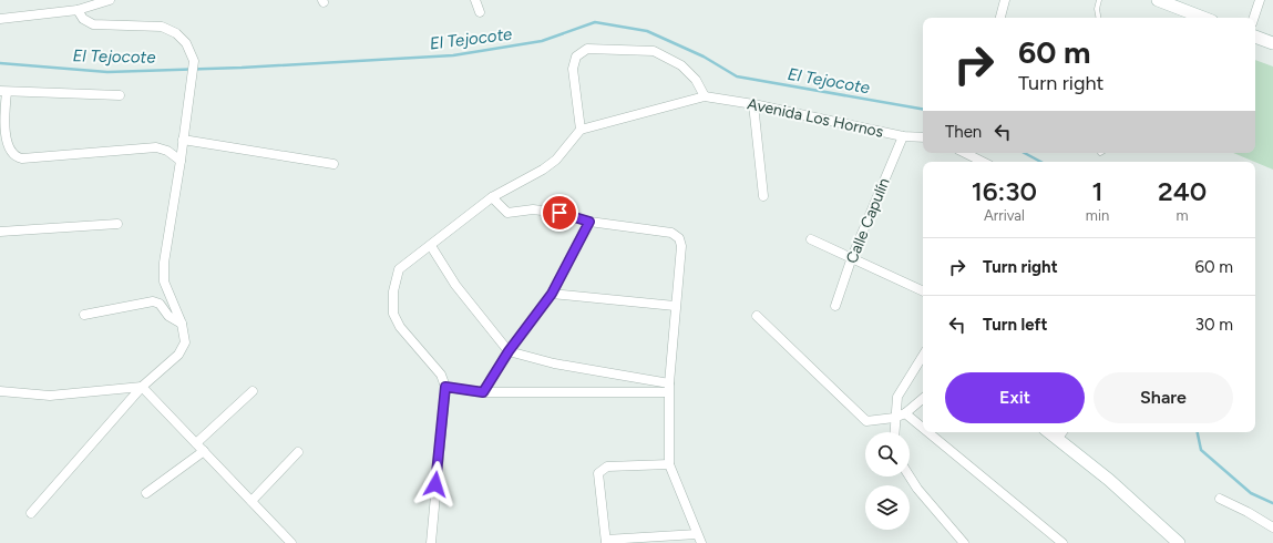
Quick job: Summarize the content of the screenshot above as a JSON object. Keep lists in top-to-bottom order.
{
  "streets": {
    "street": ["Avenida Los Hornos", "Calle Capulín"]
  },
  "crossings": [
    ["Avenida Los Hornos", "Calle Capulín"]
  ],
  "water": ["El Tejocote"],
  "page": {
    "turn": ["60 m", "Turn right"],
    "then": "Then",
    "eta": [
      "16:30",
      "Arrival",
      "1",
      "min",
      "240",
      "m"
    ],
    "list": [
      {
        "name": "Turn right",
        "value": "60 m"
      },
      {
        "name": "Turn left",
        "value": "30 m"
      }
    ],
    "buttons": ["Exit", "Share"]
  }
}
